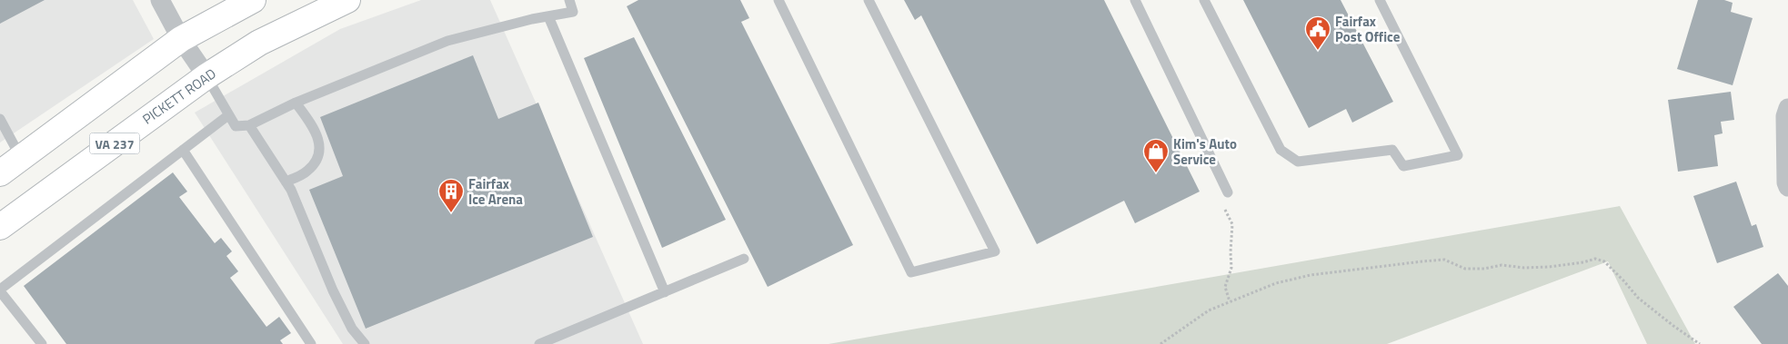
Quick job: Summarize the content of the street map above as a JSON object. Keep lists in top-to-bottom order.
{
  "streets": {
    "main road": ["PICKETT ROAD", "VA 237"]
  },
  "places": {
    "public building": ["Fairfax Post Office"],
    "shop": ["Kim's Auto Service"],
    "building": ["Fairfax Ice Arena"]
  }
}
